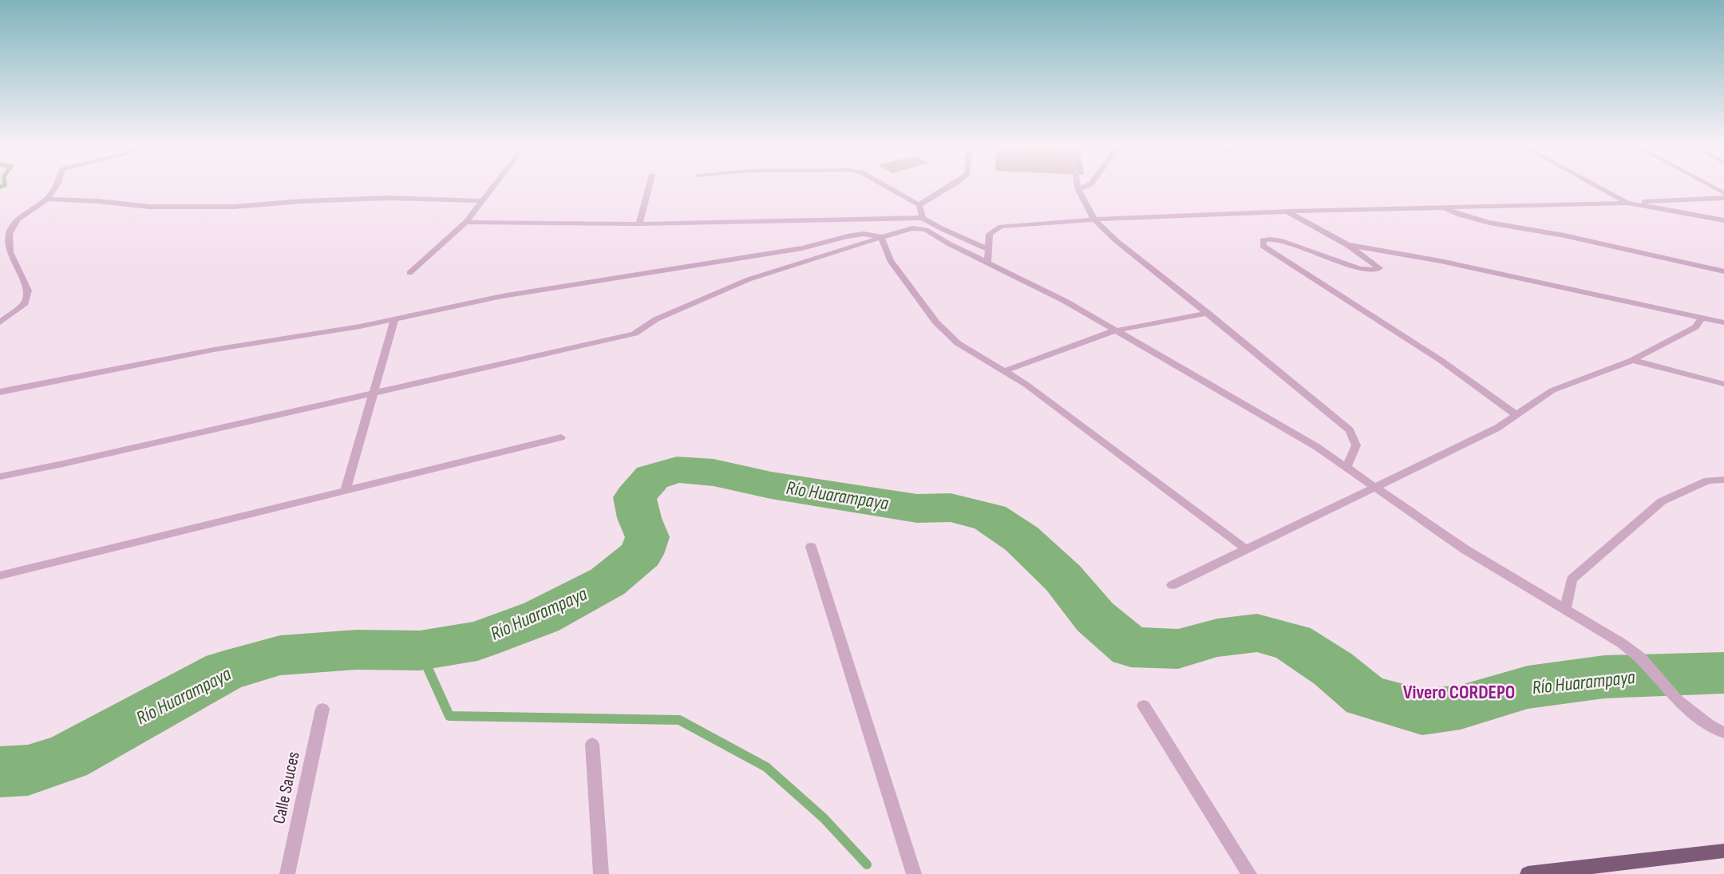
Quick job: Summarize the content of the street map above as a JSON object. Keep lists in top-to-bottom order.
{
  "streets": {
    "street": ["Calle Sauces"]
  },
  "districts": ["Vivero CORDEPO"],
  "water": ["Río Huarampaya"]
}
